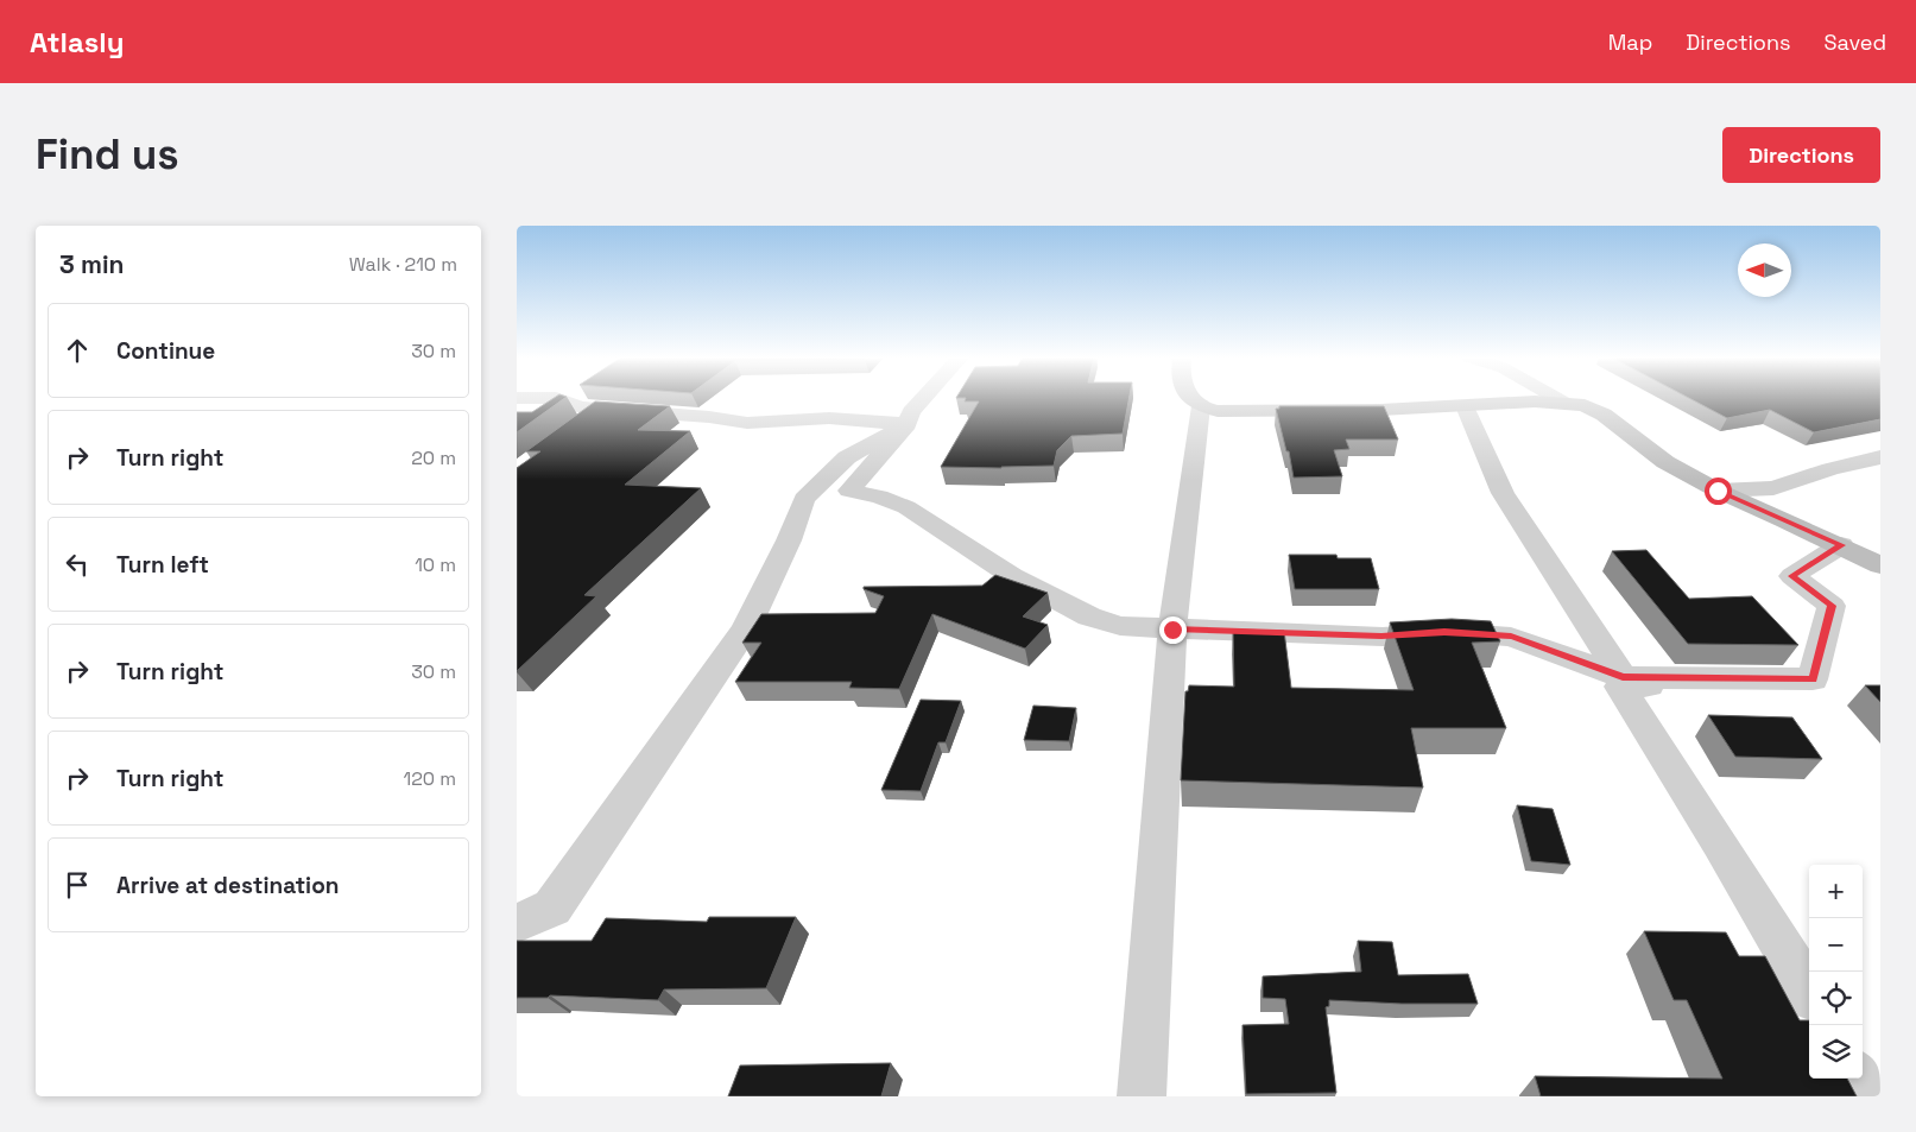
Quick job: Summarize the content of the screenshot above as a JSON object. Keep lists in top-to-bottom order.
{
  "north": "left",
  "page": {
    "header": "Atlasly",
    "nav": ["Map", "Directions", "Saved"],
    "buttons": "Directions",
    "title": "Find us",
    "heading": ["3 min", "Walk · 210 m"],
    "list": [
      ["Continue", "30 m"],
      ["Turn right", "20 m"],
      ["Turn left", "10 m"],
      ["Turn right", "30 m"],
      ["Turn right", "120 m"],
      "Arrive at destination"
    ],
    "map_buttons": ["+", "−"]
  }
}
